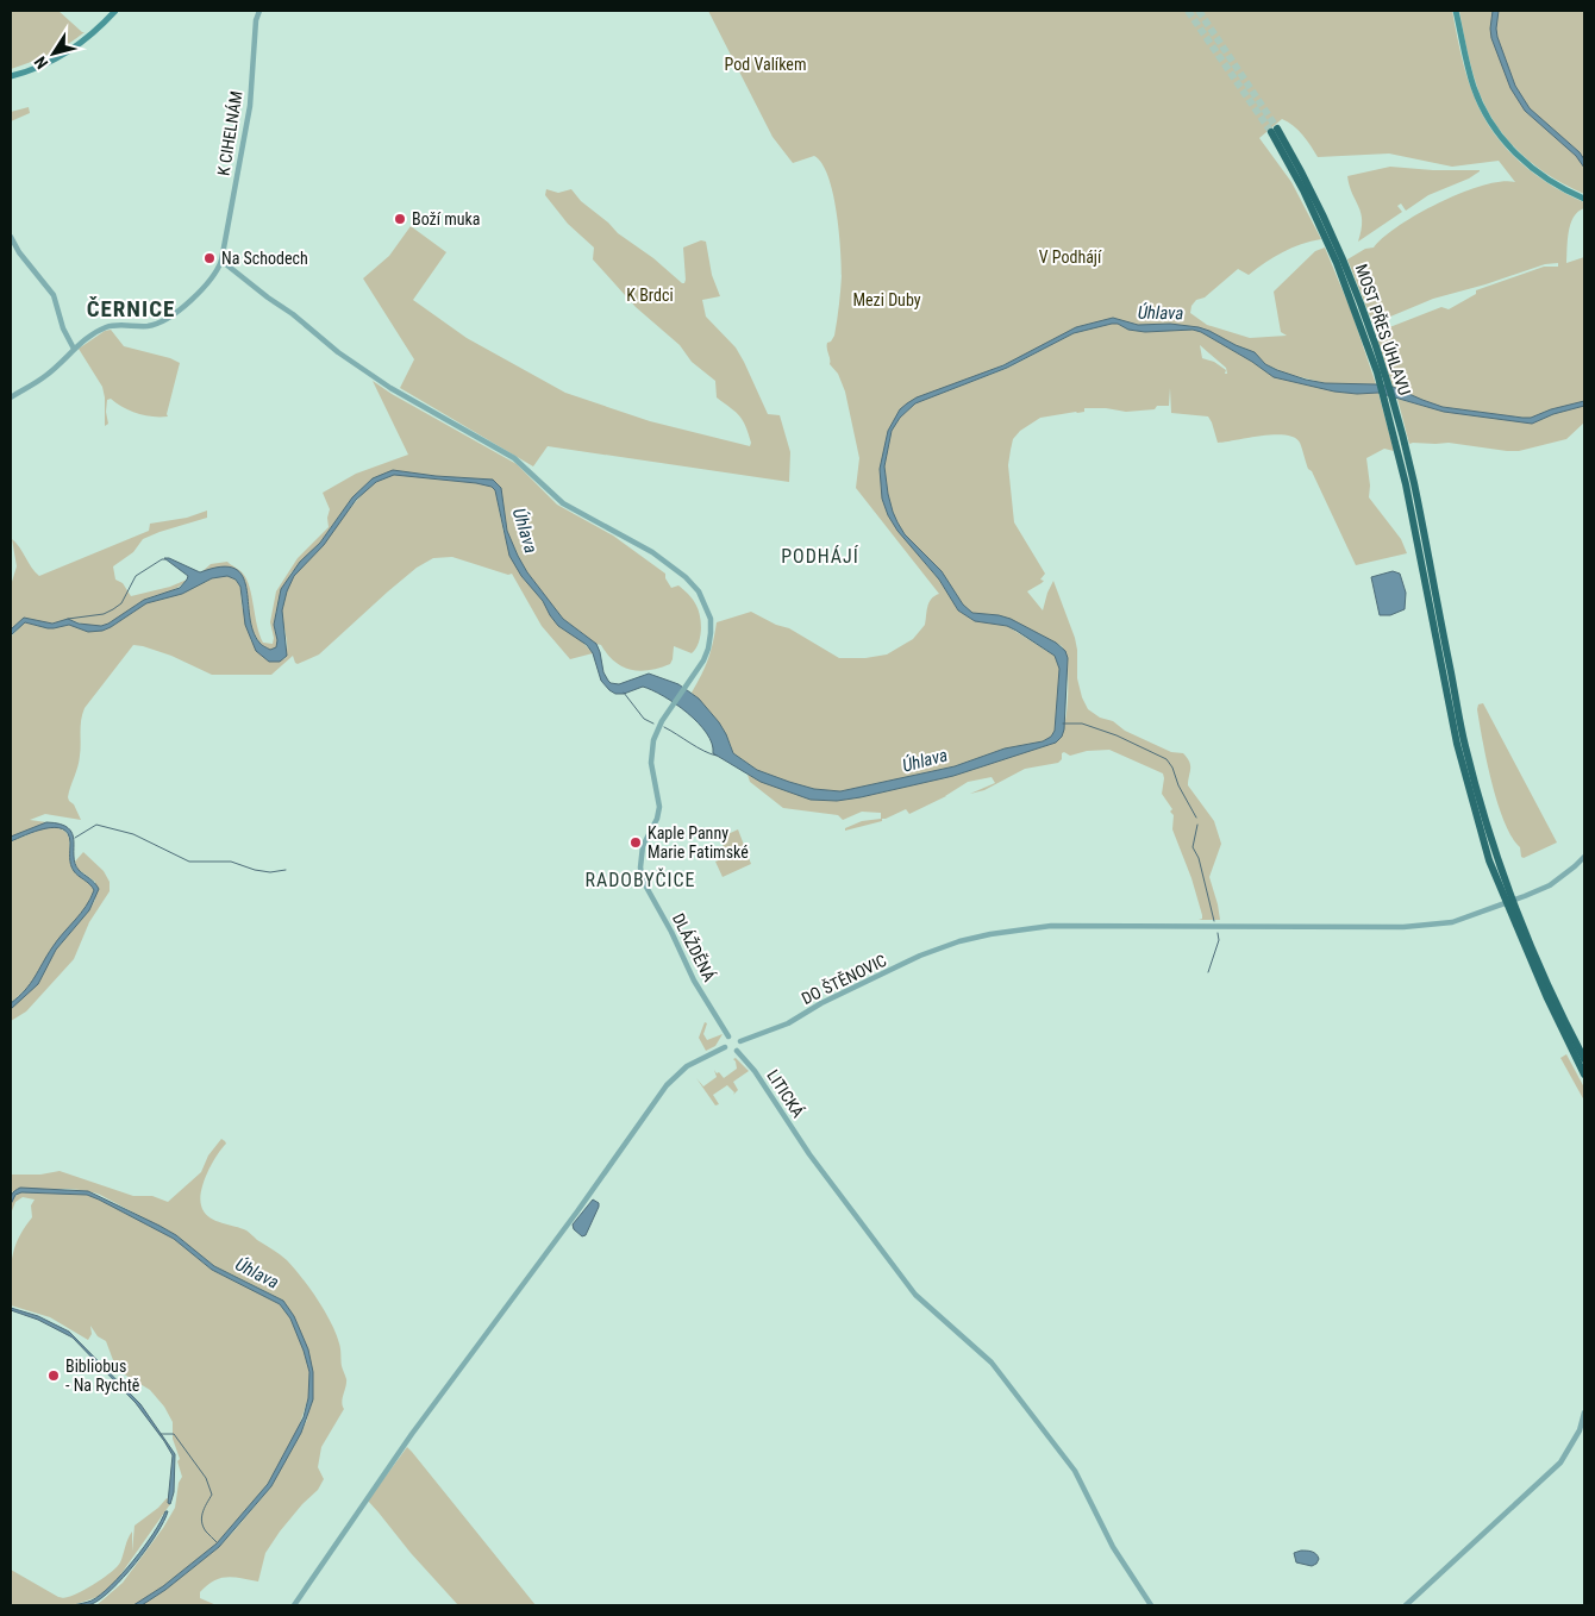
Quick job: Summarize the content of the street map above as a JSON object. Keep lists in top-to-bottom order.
{
  "streets": {
    "highway": ["MOST PŘES ÚHLAVU"],
    "street": [
      "K CIHELNÁM",
      "DLÁŽDĚNÁ",
      "DO ŠTĚNOVIC",
      "LITICKÁ"
    ]
  },
  "crossings": [
    ["K CIHELNÁM", "DLÁŽDĚNÁ"],
    ["DLÁŽDĚNÁ", "DO ŠTĚNOVIC"],
    ["DLÁŽDĚNÁ", "LITICKÁ"],
    ["DO ŠTĚNOVIC", "LITICKÁ"]
  ],
  "districts": ["ČERNICE", "PODHÁJÍ", "RADOBYČICE"],
  "water": ["Úhlava"],
  "parks": [
    "Pod Valíkem",
    "V Podhájí",
    "K Brdci",
    "Mezi Duby"
  ],
  "places": [
    "Boží muka",
    "Na Schodech",
    "Kaple Panny Marie Fatimské",
    "Bibliobus - Na Rychtě"
  ],
  "north": "bottom left"
}
